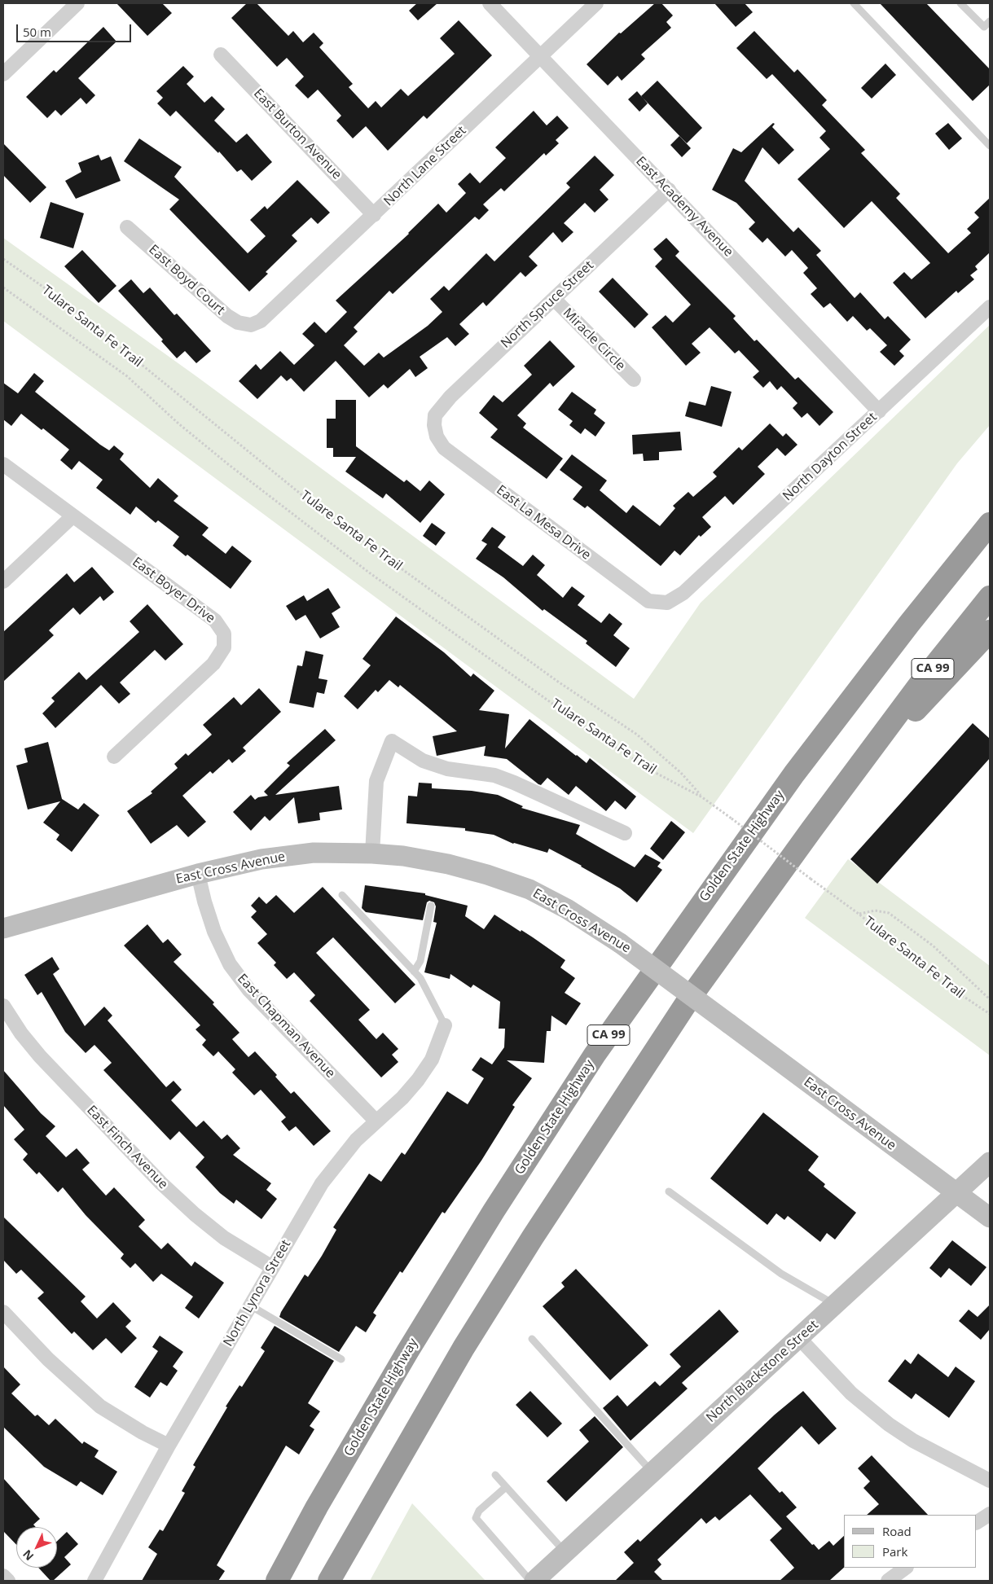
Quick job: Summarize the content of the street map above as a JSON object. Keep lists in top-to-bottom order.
{
  "streets": {
    "highway": ["CA 99", "Golden State Highway"],
    "street": [
      "East Burton Avenue",
      "North Lane Street",
      "East Academy Avenue",
      "East Boyd Court",
      "North Spruce Street",
      "Miracle Circle",
      "North Dayton Street",
      "East La Mesa Drive",
      "East Boyer Drive",
      "East Cross Avenue",
      "East Chapman Avenue",
      "East Finch Avenue",
      "North Lynora Street",
      "North Blackstone Street"
    ],
    "path": ["Tulare Santa Fe Trail"]
  },
  "crossings": [
    ["East Burton Avenue", "North Lane Street"],
    ["North Lane Street", "East Academy Avenue"],
    ["North Lane Street", "East Boyd Court"],
    ["East Academy Avenue", "North Spruce Street"],
    ["East Academy Avenue", "North Dayton Street"],
    ["North Spruce Street", "Miracle Circle"],
    ["North Spruce Street", "East La Mesa Drive"],
    ["North Dayton Street", "East La Mesa Drive"],
    ["East Cross Avenue", "East Chapman Avenue"],
    ["East Cross Avenue", "North Blackstone Street"],
    ["East Chapman Avenue", "North Lynora Street"],
    ["East Finch Avenue", "North Lynora Street"]
  ],
  "legend": ["Road", "Park"],
  "scale_bar": "50 m",
  "north": "bottom left"
}
